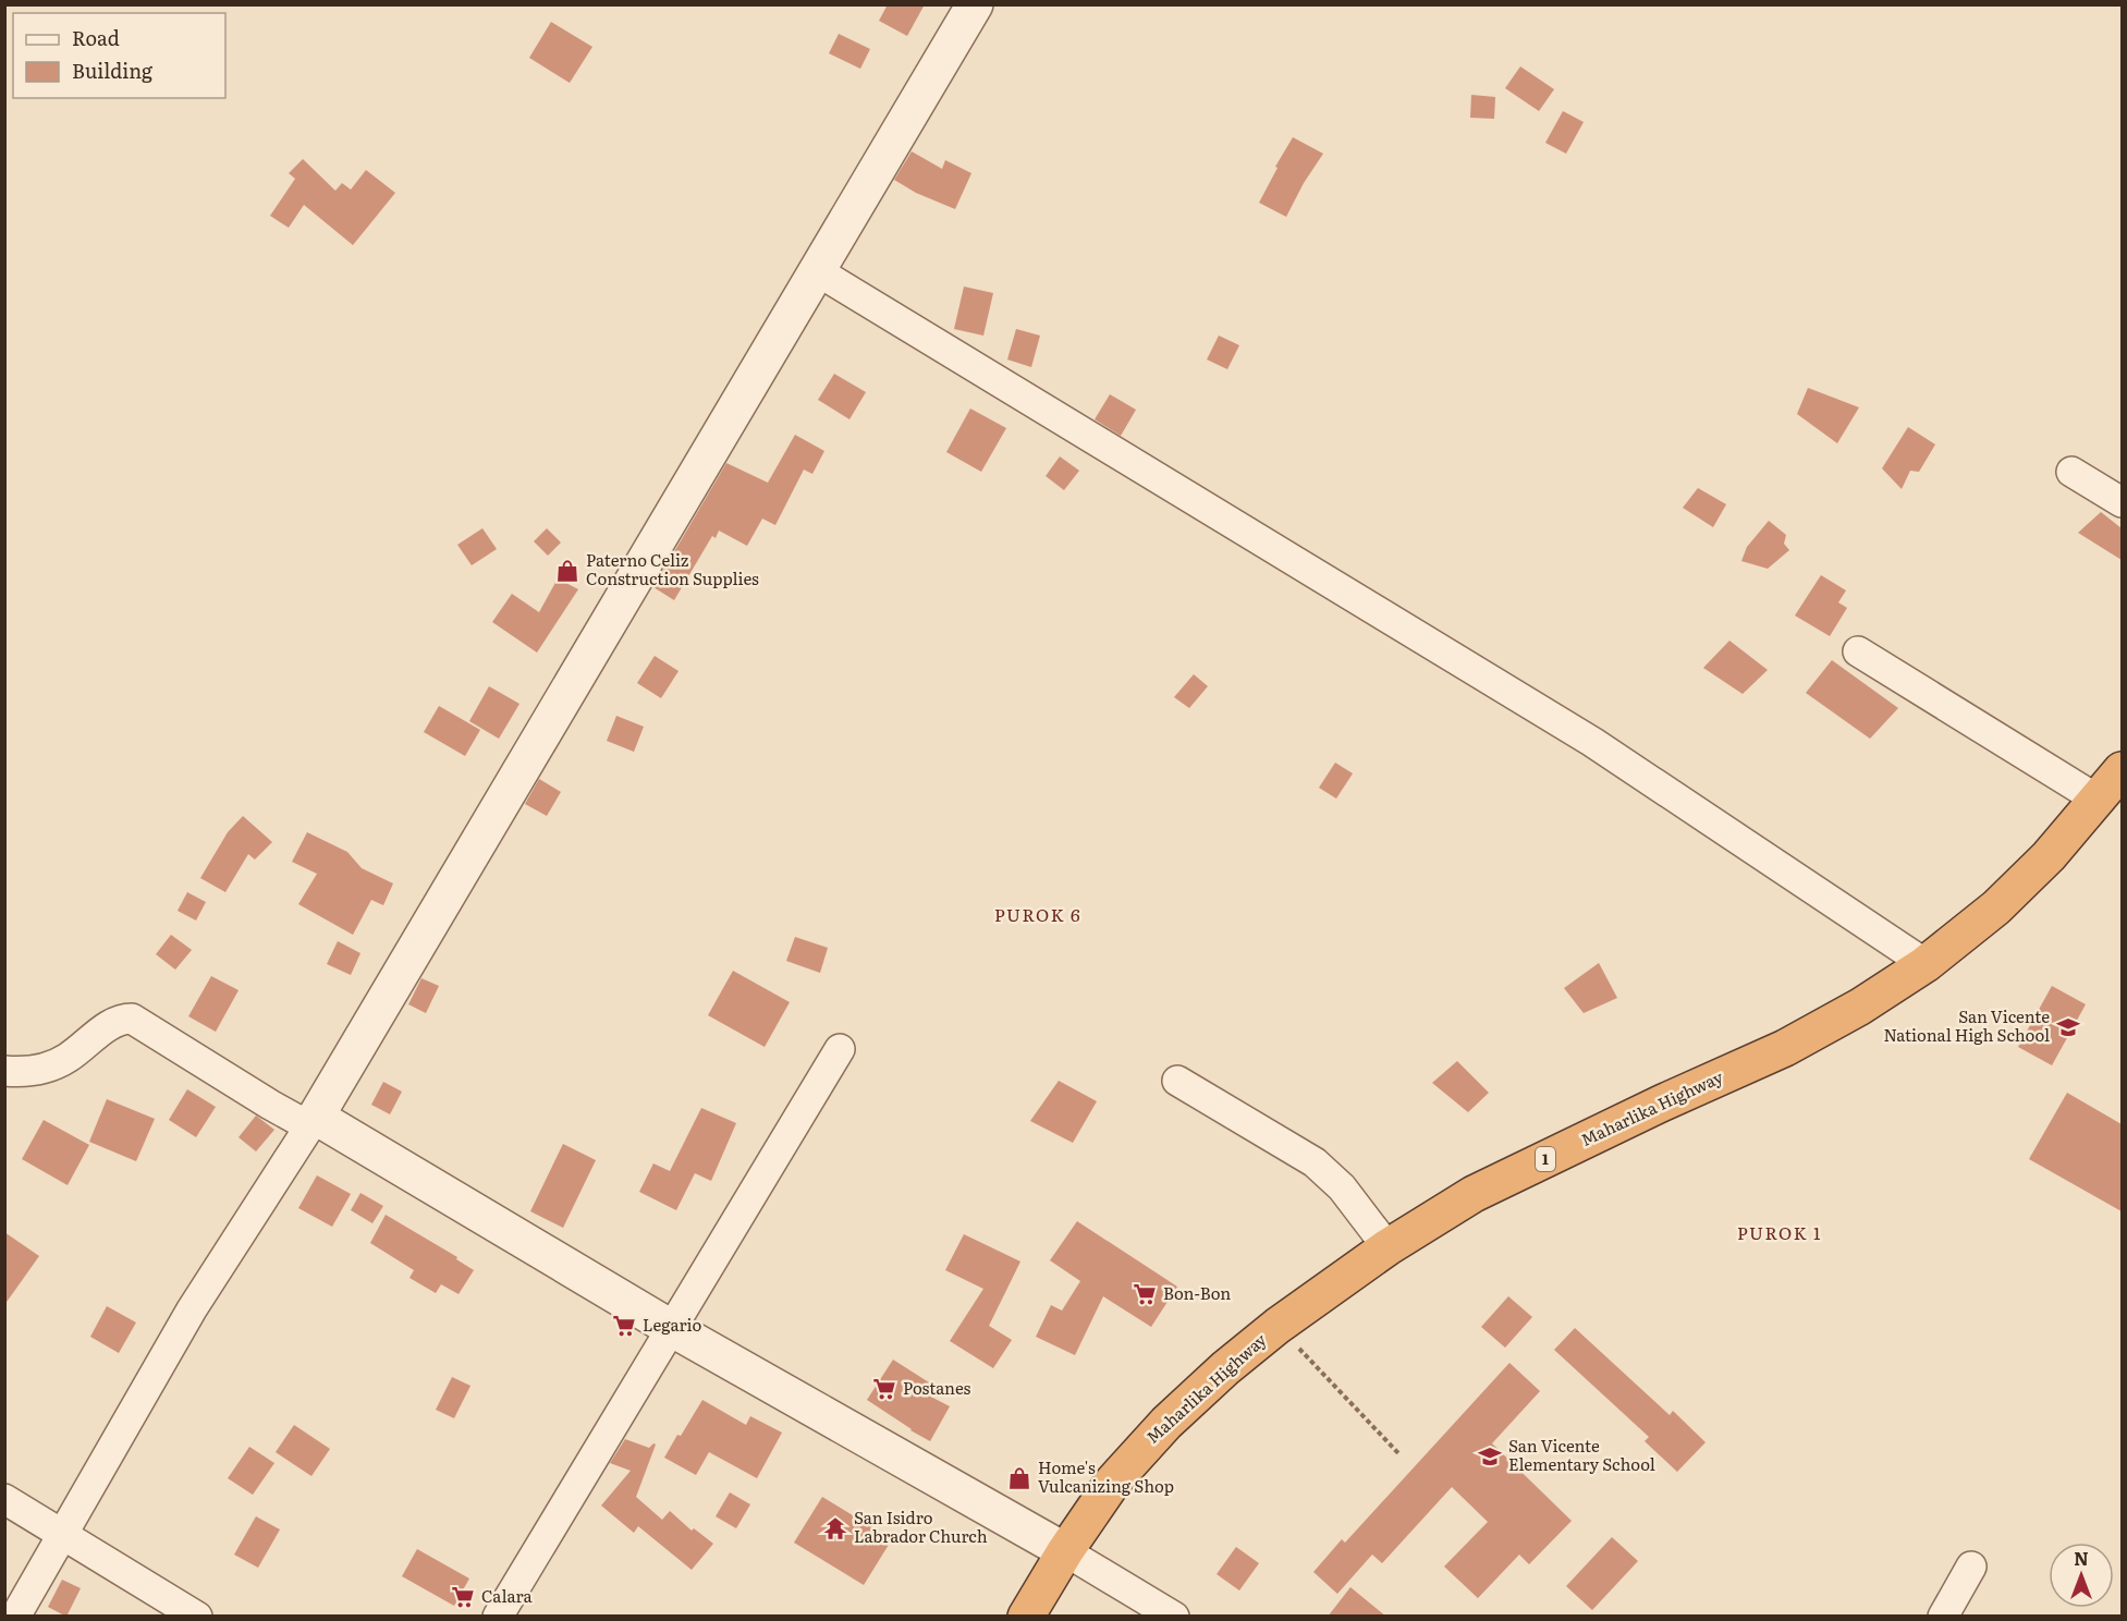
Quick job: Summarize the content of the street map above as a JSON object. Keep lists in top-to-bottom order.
{
  "streets": {
    "highway": ["Maharlika Highway", "1"]
  },
  "districts": ["PUROK 6", "PUROK 1"],
  "places": {
    "shop": ["Paterno Celiz Construction Supplies", "Home's Vulcanizing Shop"],
    "school or university": ["San Vicente National High School", "San Vicente Elementary School"],
    "supermarket": [
      "Bon-Bon",
      "Legario",
      "Postanes",
      "Calara"
    ],
    "temple": ["San Isidro Labrador Church"]
  },
  "legend": ["Road", "Building"],
  "north": "top"
}
